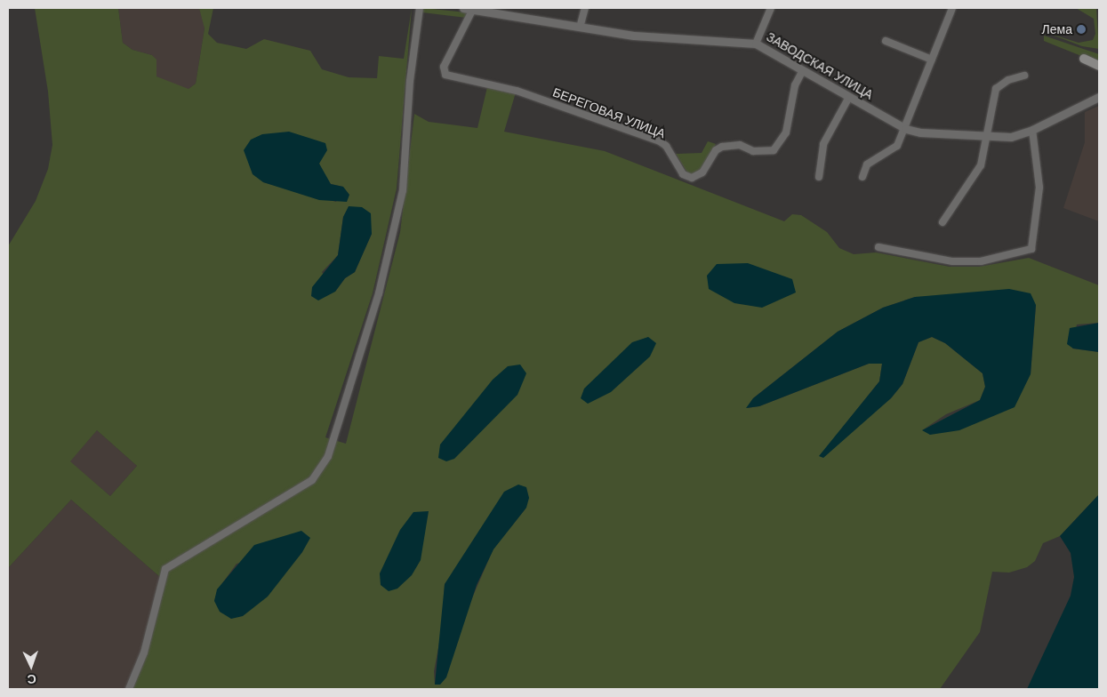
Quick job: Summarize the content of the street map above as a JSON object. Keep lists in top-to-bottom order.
{
  "streets": {
    "street": ["ЗАВОДСКАЯ УЛИЦА", "БЕРЕГОВАЯ УЛИЦА"]
  },
  "crossings": [
    ["ЗАВОДСКАЯ УЛИЦА", "БЕРЕГОВАЯ УЛИЦА"]
  ],
  "places": ["Лема"],
  "north": "bottom"
}
